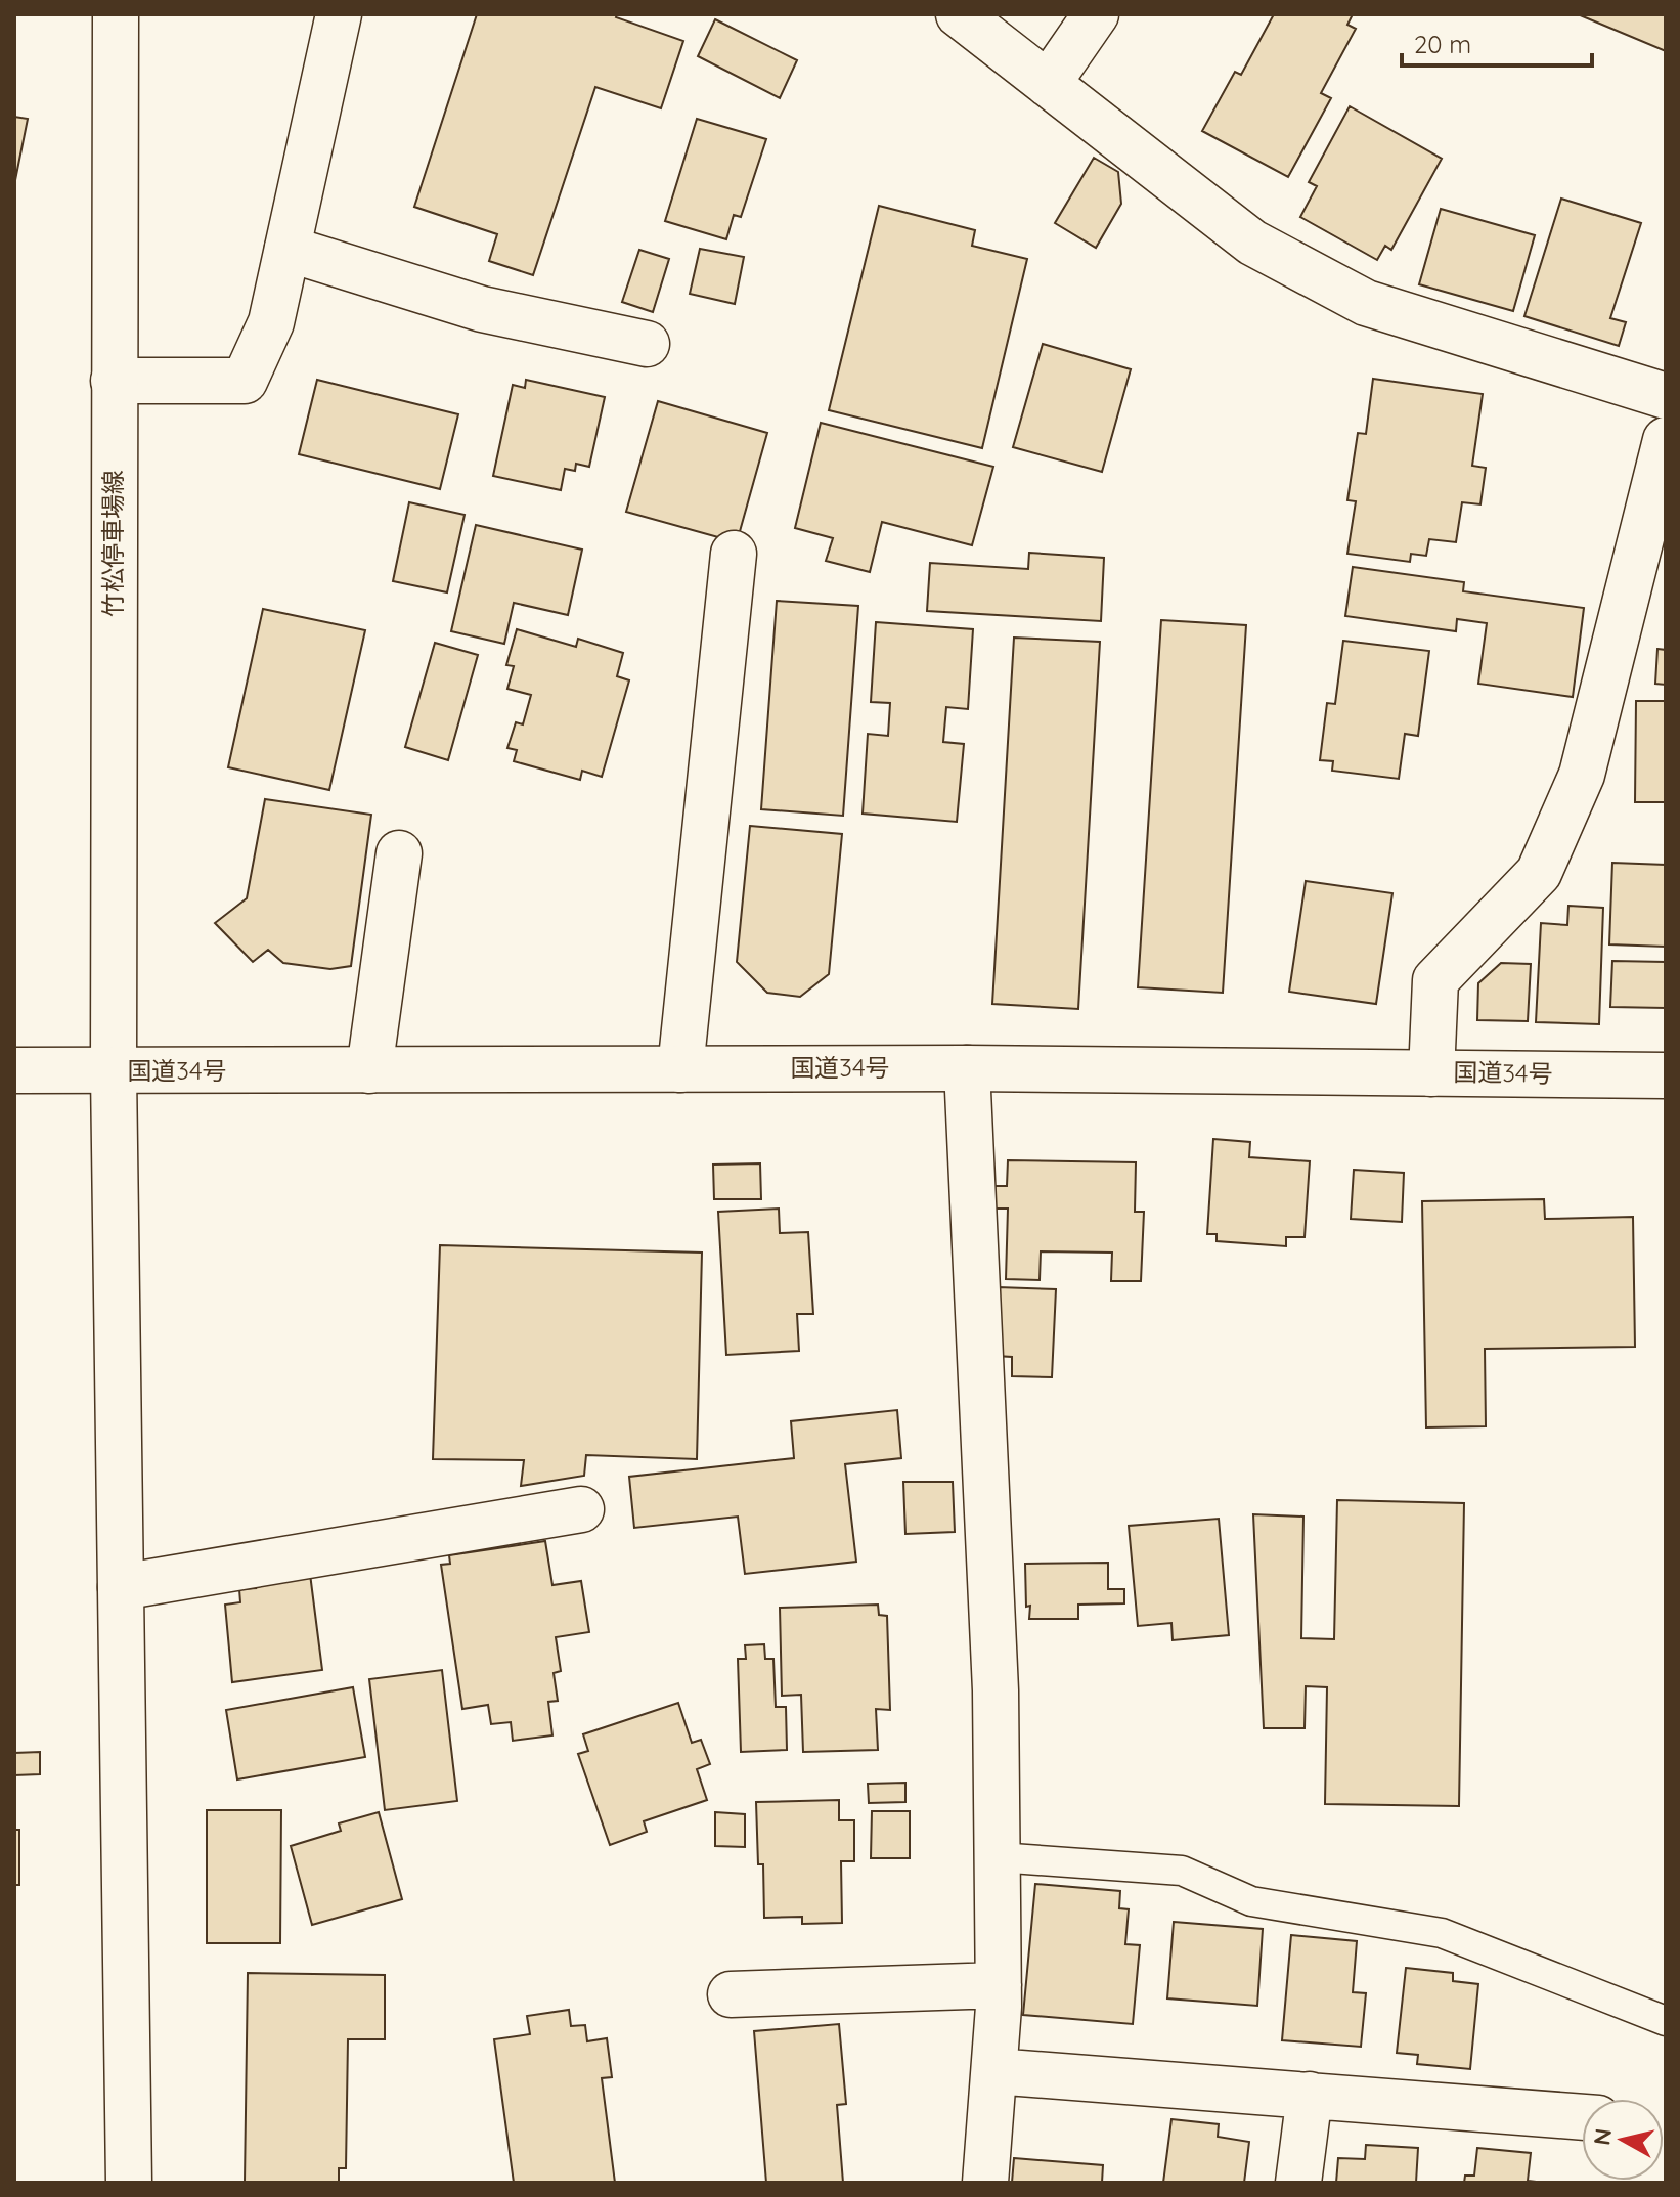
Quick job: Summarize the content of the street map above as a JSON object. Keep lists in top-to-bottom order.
{
  "streets": {
    "main road": ["竹松停車場線", "国道34号"]
  },
  "crossings": [
    ["竹松停車場線", "国道34号"]
  ],
  "scale_bar": "20 m",
  "north": "left"
}
